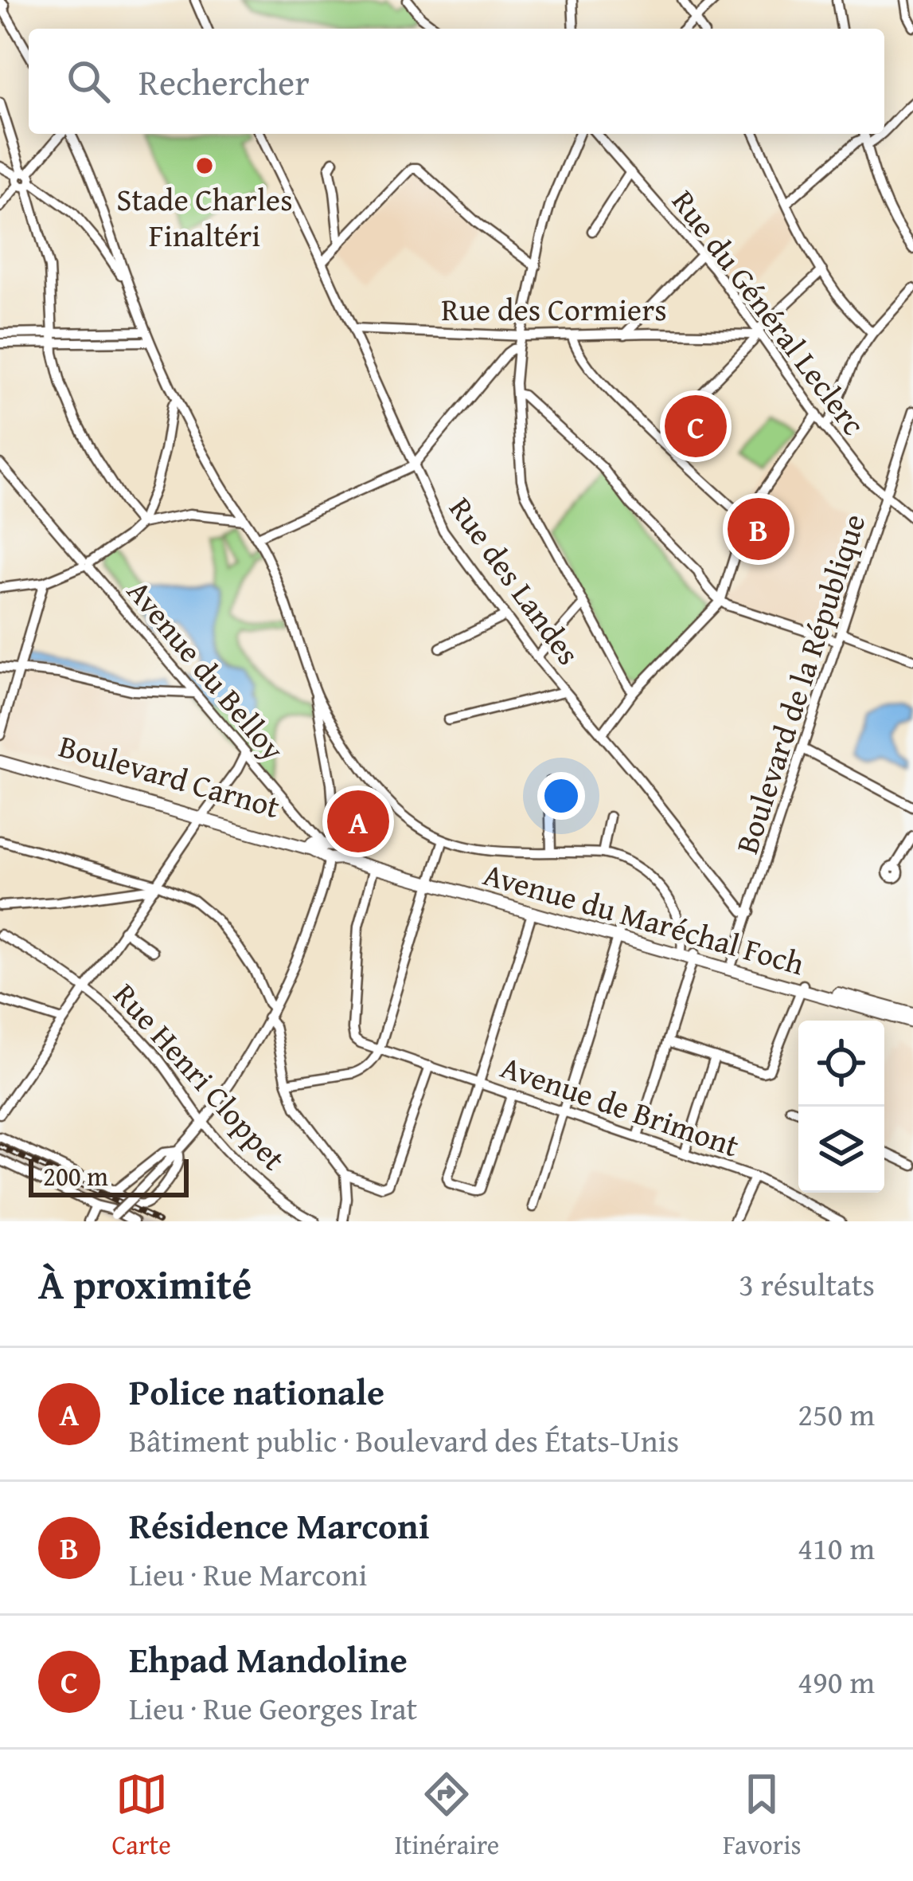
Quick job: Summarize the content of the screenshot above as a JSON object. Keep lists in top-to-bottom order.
{
  "streets": {
    "main road": ["Boulevard Carnot", "Avenue du Maréchal Foch"],
    "street": [
      "Rue des Cormiers",
      "Rue du Général Leclerc",
      "Rue des Landes",
      "Avenue du Belloy",
      "Boulevard de la République",
      "Rue Henri Cloppet",
      "Avenue de Brimont"
    ]
  },
  "crossings": [
    ["Rue des Cormiers", "Rue du Général Leclerc"],
    ["Rue des Cormiers", "Rue des Landes"],
    ["Rue du Général Leclerc", "Boulevard de la République"],
    ["Rue des Landes", "Boulevard de la République"],
    ["Avenue du Belloy", "Boulevard Carnot"],
    ["Boulevard de la République", "Boulevard Carnot"],
    ["Boulevard de la République", "Avenue du Maréchal Foch"],
    ["Boulevard Carnot", "Avenue du Maréchal Foch"]
  ],
  "places": ["Stade Charles Finaltéri"],
  "scale_bar": "200 m",
  "page": {
    "search": "Rechercher",
    "pins": ["C", "B", "A"],
    "scale": "200 m",
    "heading": ["À proximité", "3 résultats"],
    "list": [
      {
        "mark": "A",
        "name": "Police nationale",
        "note": "Bâtiment public · Boulevard des États-Unis",
        "value": "250 m"
      },
      {
        "mark": "B",
        "name": "Résidence Marconi",
        "note": "Lieu · Rue Marconi",
        "value": "410 m"
      },
      {
        "mark": "C",
        "name": "Ehpad Mandoline",
        "note": "Lieu · Rue Georges Irat",
        "value": "490 m"
      }
    ],
    "nav": ["Carte", "Itinéraire", "Favoris"]
  }
}
